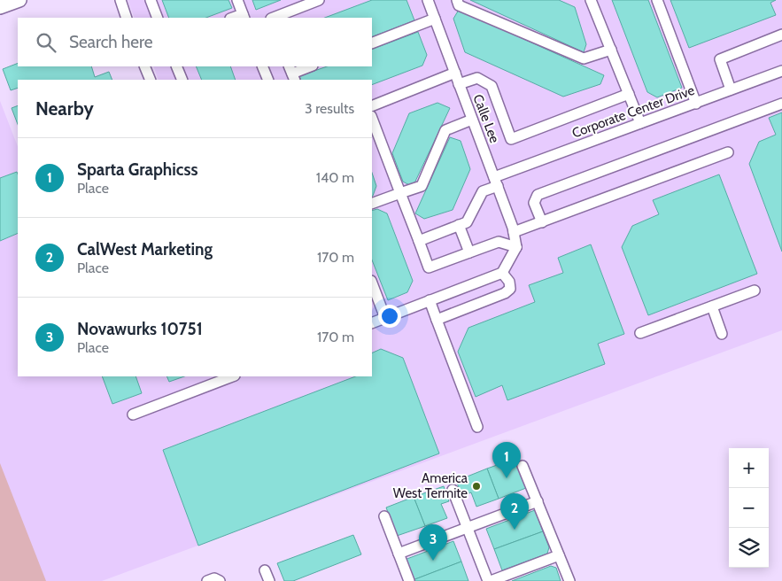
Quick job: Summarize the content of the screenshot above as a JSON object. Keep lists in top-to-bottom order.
{
  "streets": {
    "street": ["Corporate Center Drive", "Calle Lee"]
  },
  "crossings": [
    ["Corporate Center Drive", "Calle Lee"]
  ],
  "places": ["America West Termite"],
  "page": {
    "search": "Search here",
    "heading": ["Nearby", "3 results"],
    "list": [
      {
        "mark": "1",
        "name": "Sparta Graphicss",
        "note": "Place",
        "value": "140 m"
      },
      {
        "mark": "2",
        "name": "CalWest Marketing",
        "note": "Place",
        "value": "170 m"
      },
      {
        "mark": "3",
        "name": "Novawurks 10751",
        "note": "Place",
        "value": "170 m"
      }
    ],
    "pins": ["1", "2", "3"],
    "map_buttons": ["+", "−"]
  }
}
